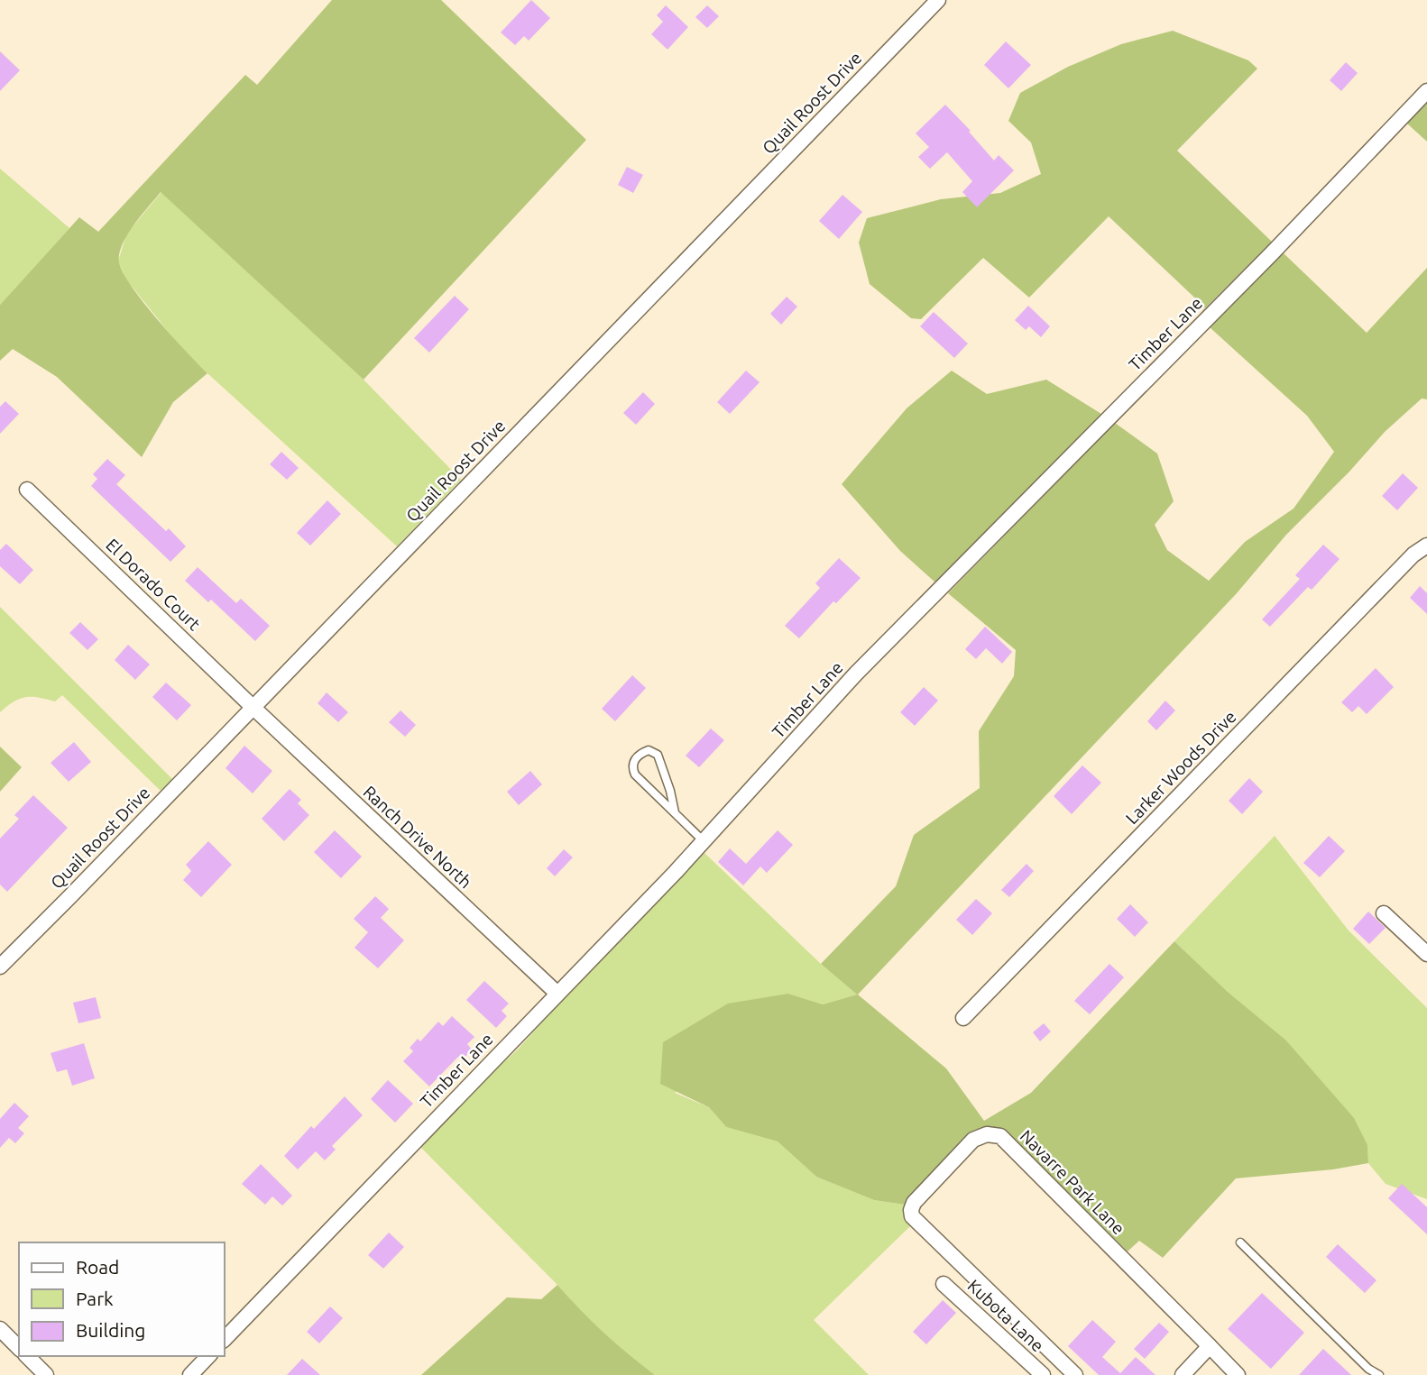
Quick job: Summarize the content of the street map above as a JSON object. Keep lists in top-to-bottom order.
{
  "streets": {
    "street": [
      "Quail Roost Drive",
      "Timber Lane",
      "El Dorado Court",
      "Larker Woods Drive",
      "Ranch Drive North",
      "Navarre Park Lane",
      "Kubota Lane"
    ]
  },
  "crossings": [
    ["Quail Roost Drive", "El Dorado Court"],
    ["Quail Roost Drive", "Ranch Drive North"],
    ["Timber Lane", "Ranch Drive North"],
    ["El Dorado Court", "Ranch Drive North"]
  ],
  "legend": ["Road", "Park", "Building"]
}
